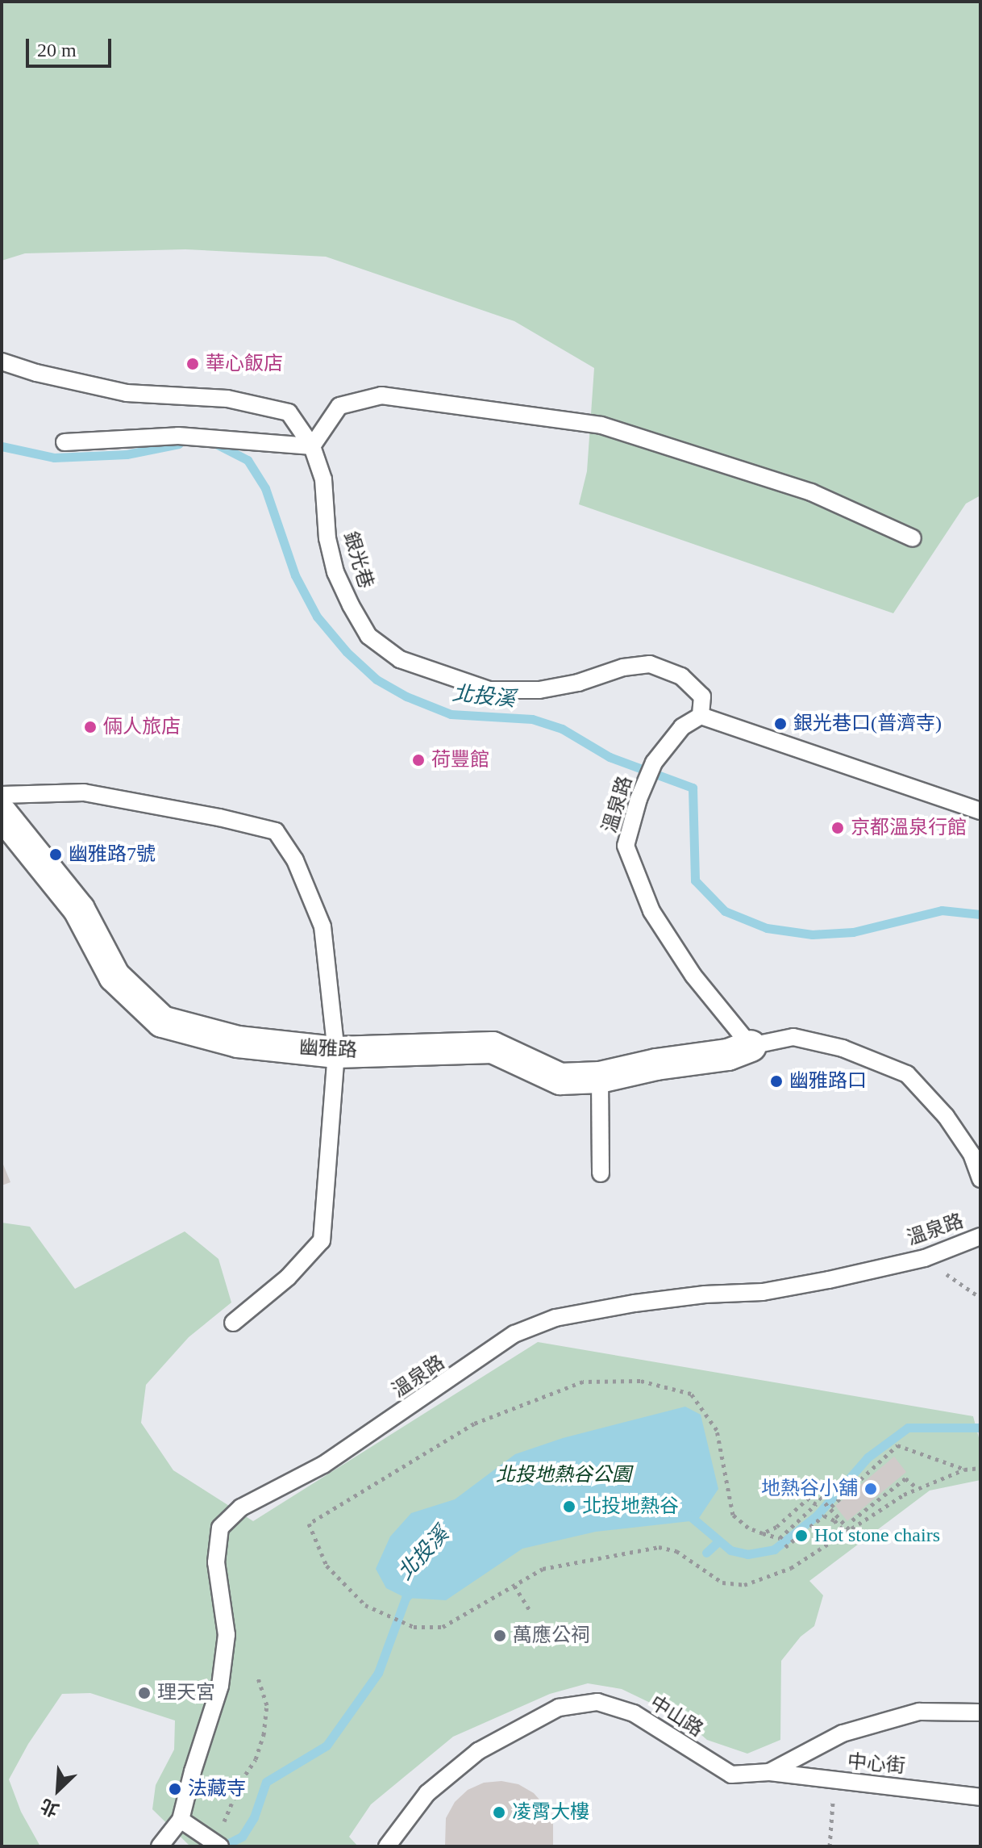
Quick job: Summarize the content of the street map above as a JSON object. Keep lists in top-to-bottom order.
{
  "streets": {
    "street": ["幽雅路"],
    "lane": [
      "銀光巷",
      "溫泉路",
      "中山路",
      "中心街"
    ]
  },
  "crossings": [
    ["銀光巷", "溫泉路"],
    ["溫泉路", "幽雅路"],
    ["中山路", "中心街"]
  ],
  "water": ["北投溪"],
  "parks": ["北投地熱谷公園"],
  "places": [
    "華心飯店",
    "銀光巷口(普濟寺)",
    "倆人旅店",
    "荷豐館",
    "京都溫泉行館",
    "幽雅路7號",
    "幽雅路口",
    "地熱谷小舖",
    "北投地熱谷",
    "Hot stone chairs",
    "萬應公祠",
    "理天宮",
    "法藏寺",
    "凌霄大樓"
  ],
  "scale_bar": "20 m",
  "north": "bottom left"
}
